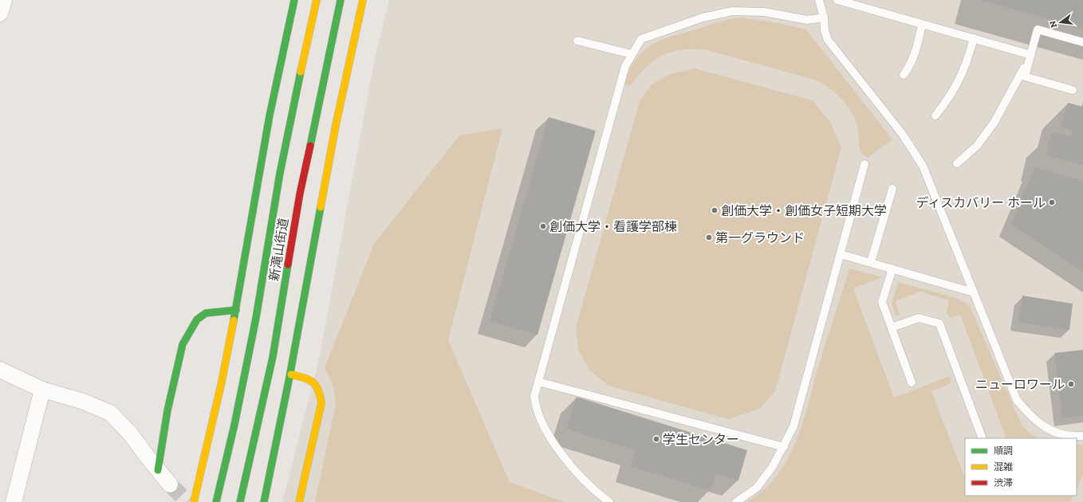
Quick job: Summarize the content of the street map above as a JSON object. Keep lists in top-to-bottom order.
{
  "streets": {
    "main road": ["新滝山街道"]
  },
  "places": [
    "ディスカバリー ホール",
    "創価大学・創価女子短期大学",
    "創価大学・看護学部棟",
    "第一グラウンド",
    "ニューロワール",
    "学生センター"
  ],
  "legend": ["順調", "混雑", "渋滞"],
  "north": "left"
}
